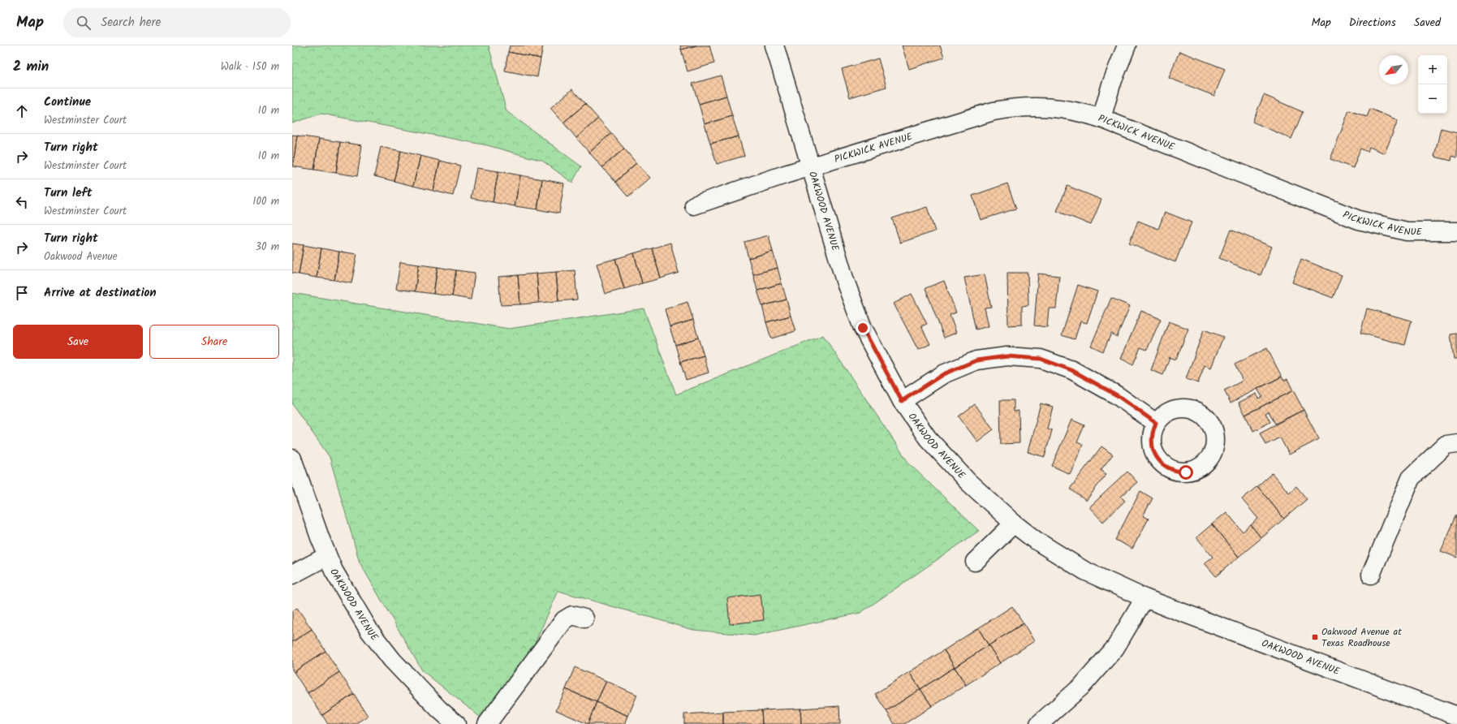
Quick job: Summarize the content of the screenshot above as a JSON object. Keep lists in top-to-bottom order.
{
  "streets": {
    "street": ["PICKWICK AVENUE", "OAKWOOD AVENUE"]
  },
  "crossings": [
    ["PICKWICK AVENUE", "OAKWOOD AVENUE"]
  ],
  "places": {
    "transit": ["Oakwood Avenue at Texas Roadhouse"]
  },
  "north": "bottom left",
  "page": {
    "header": "Map",
    "search": "Search here",
    "nav": ["Map", "Directions", "Saved"],
    "heading": ["2 min", "Walk · 150 m"],
    "map_buttons": ["+", "−"],
    "list": [
      ["Continue", "Westminster Court", "10 m"],
      ["Turn right", "Westminster Court", "10 m"],
      ["Turn left", "Westminster Court", "100 m"],
      ["Turn right", "Oakwood Avenue", "30 m"],
      "Arrive at destination"
    ],
    "buttons": ["Save", "Share"]
  }
}
